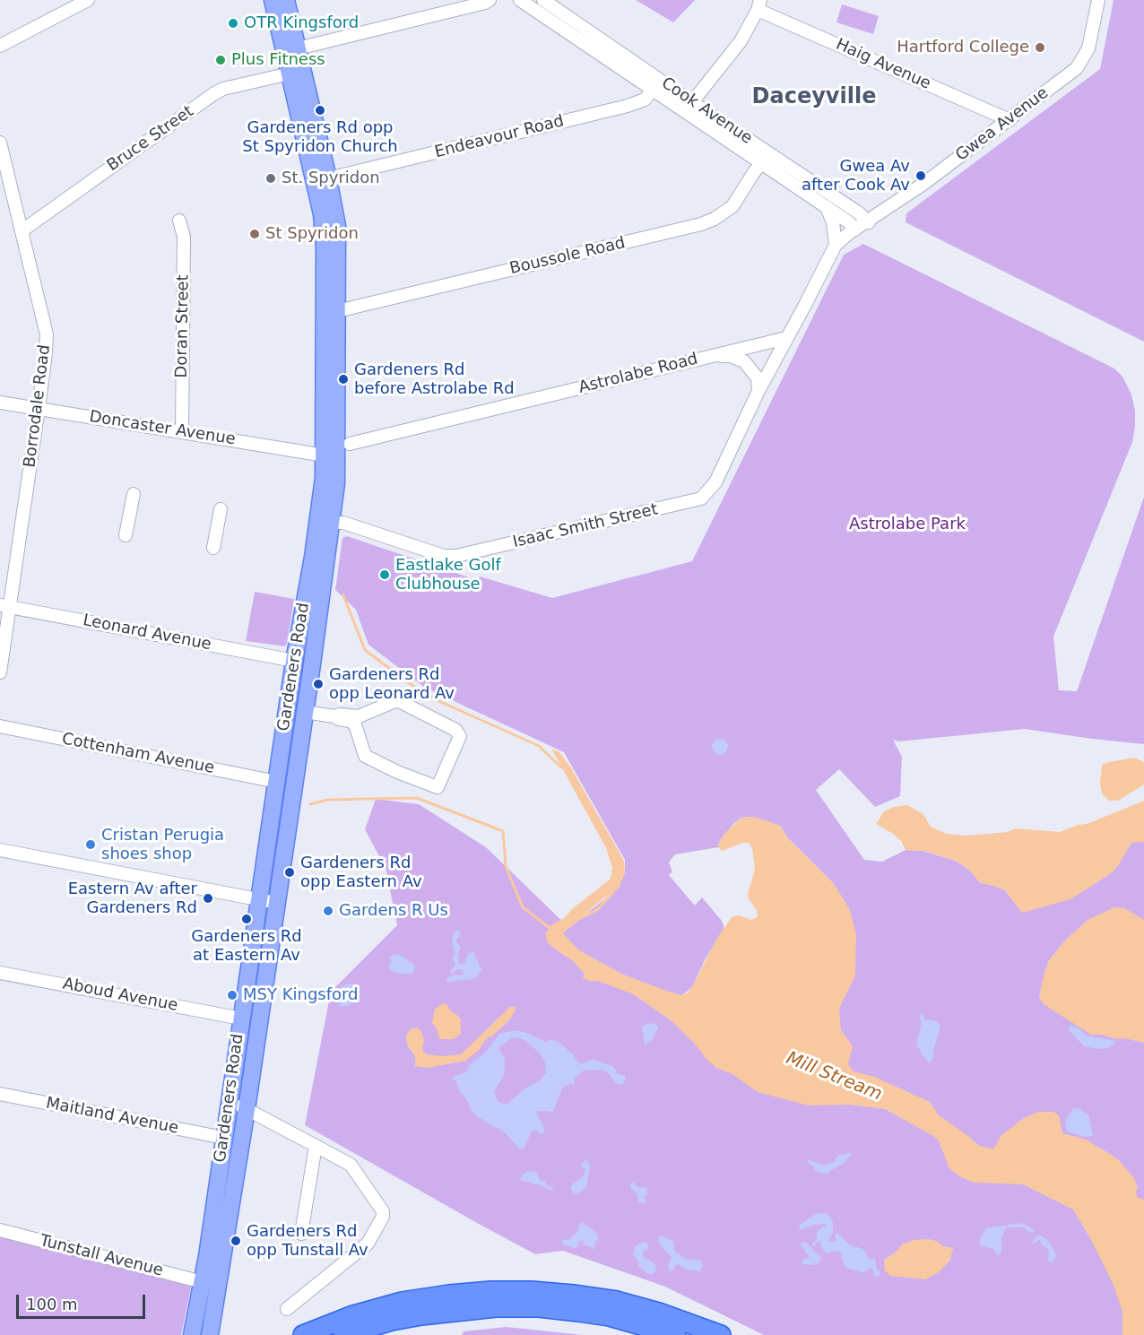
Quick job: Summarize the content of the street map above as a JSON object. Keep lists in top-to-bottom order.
{
  "streets": {
    "main road": ["Gardeners Road"],
    "street": [
      "Haig Avenue",
      "Cook Avenue",
      "Gwea Avenue",
      "Endeavour Road",
      "Bruce Street",
      "Boussole Road",
      "Doran Street",
      "Astrolabe Road",
      "Borrodale Road",
      "Doncaster Avenue",
      "Isaac Smith Street",
      "Leonard Avenue",
      "Cottenham Avenue",
      "Aboud Avenue",
      "Maitland Avenue",
      "Tunstall Avenue"
    ]
  },
  "crossings": [
    ["Haig Avenue", "Gwea Avenue"],
    ["Cook Avenue", "Gwea Avenue"],
    ["Cook Avenue", "Endeavour Road"],
    ["Cook Avenue", "Boussole Road"],
    ["Endeavour Road", "Gardeners Road"],
    ["Bruce Street", "Borrodale Road"],
    ["Bruce Street", "Gardeners Road"],
    ["Boussole Road", "Gardeners Road"],
    ["Doran Street", "Doncaster Avenue"],
    ["Astrolabe Road", "Isaac Smith Street"],
    ["Borrodale Road", "Doncaster Avenue"],
    ["Borrodale Road", "Leonard Avenue"],
    ["Doncaster Avenue", "Gardeners Road"],
    ["Isaac Smith Street", "Gardeners Road"],
    ["Leonard Avenue", "Gardeners Road"],
    ["Gardeners Road", "Cottenham Avenue"],
    ["Gardeners Road", "Aboud Avenue"],
    ["Gardeners Road", "Maitland Avenue"],
    ["Gardeners Road", "Tunstall Avenue"]
  ],
  "districts": ["Daceyville"],
  "water": ["Mill Stream"],
  "parks": ["Astrolabe Park"],
  "places": [
    "OTR Kingsford",
    "Hartford College",
    "Plus Fitness",
    "Gardeners Rd opp St Spyridon Church",
    "Gwea Av after Cook Av",
    "St. Spyridon",
    "St Spyridon",
    "Gardeners Rd before Astrolabe Rd",
    "Eastlake Golf Clubhouse",
    "Gardeners Rd opp Leonard Av",
    "Cristan Perugia shoes shop",
    "Gardeners Rd opp Eastern Av",
    "Eastern Av after Gardeners Rd",
    "Gardens R Us",
    "Gardeners Rd at Eastern Av",
    "MSY Kingsford",
    "Gardeners Rd opp Tunstall Av"
  ],
  "scale_bar": "100 m"
}
